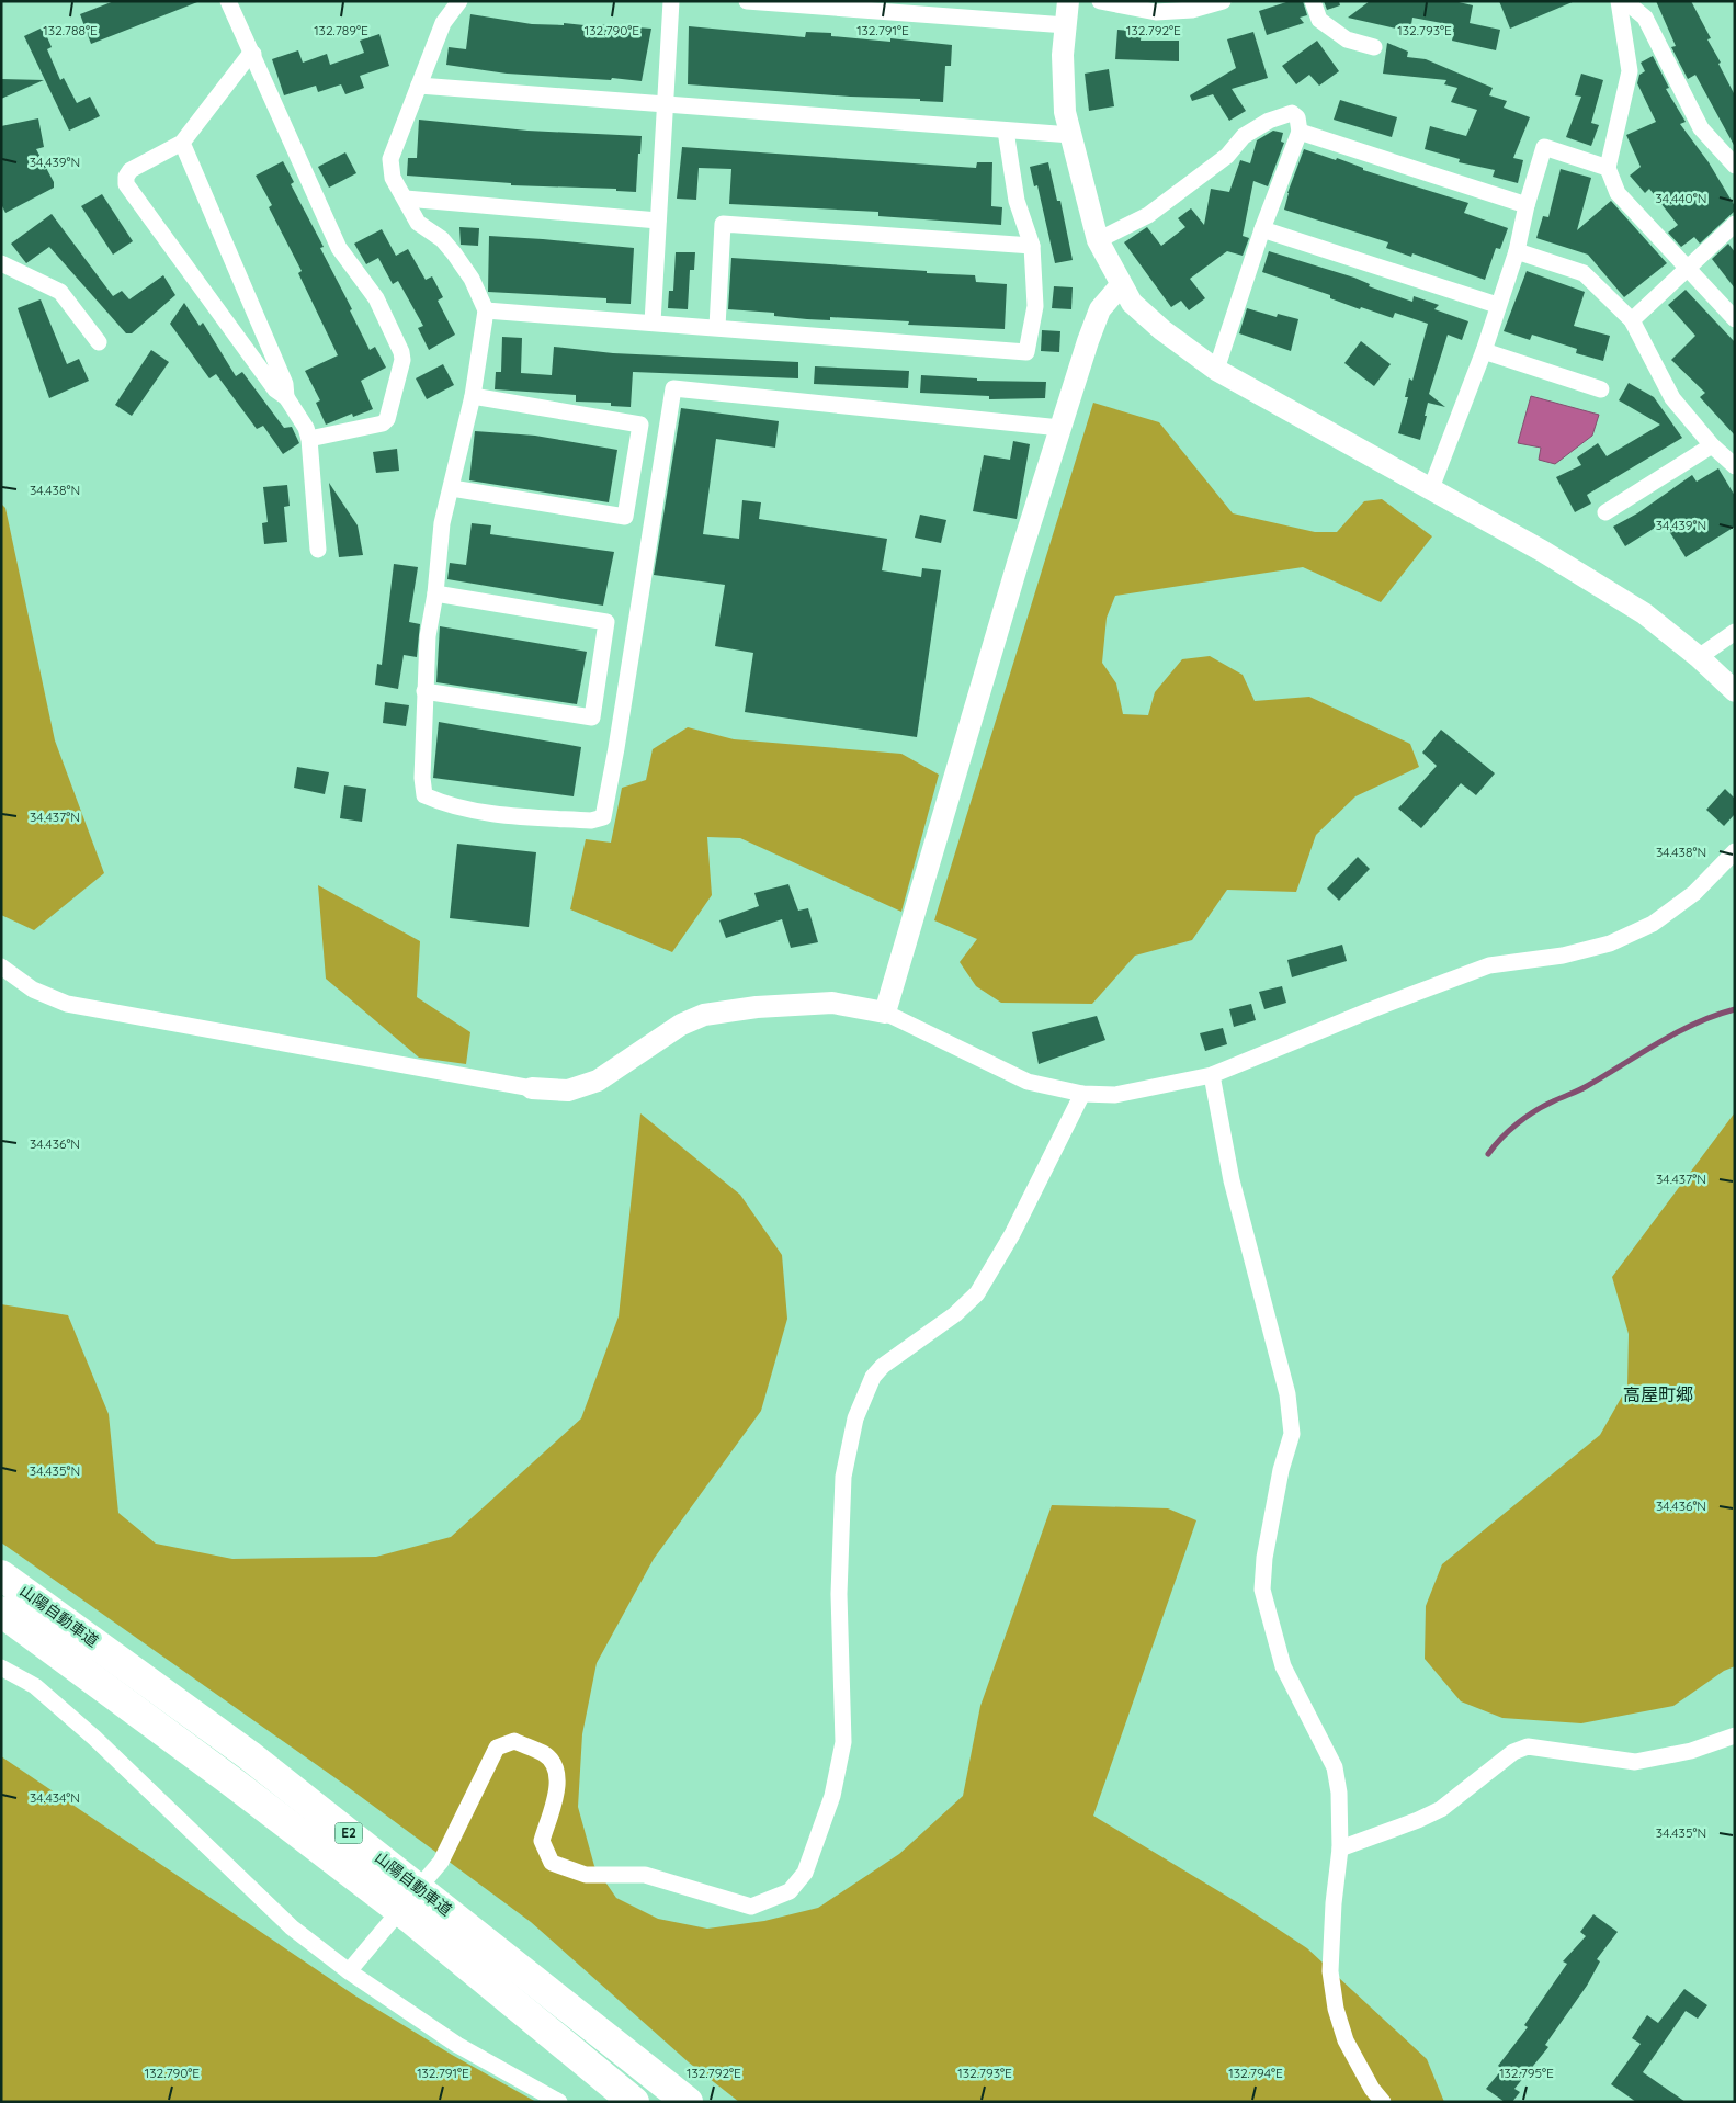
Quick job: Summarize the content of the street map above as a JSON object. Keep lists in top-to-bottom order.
{
  "streets": {
    "highway": ["山陽自動車道", "E2"]
  },
  "districts": ["高屋町郷"],
  "coordinates": [
    "132.788°E",
    "132.789°E",
    "132.790°E",
    "132.791°E",
    "132.792°E",
    "132.793°E",
    "34.439°N",
    "34.440°N",
    "34.438°N",
    "34.437°N",
    "34.436°N",
    "34.435°N",
    "34.434°N",
    "132.794°E",
    "132.795°E"
  ]
}
